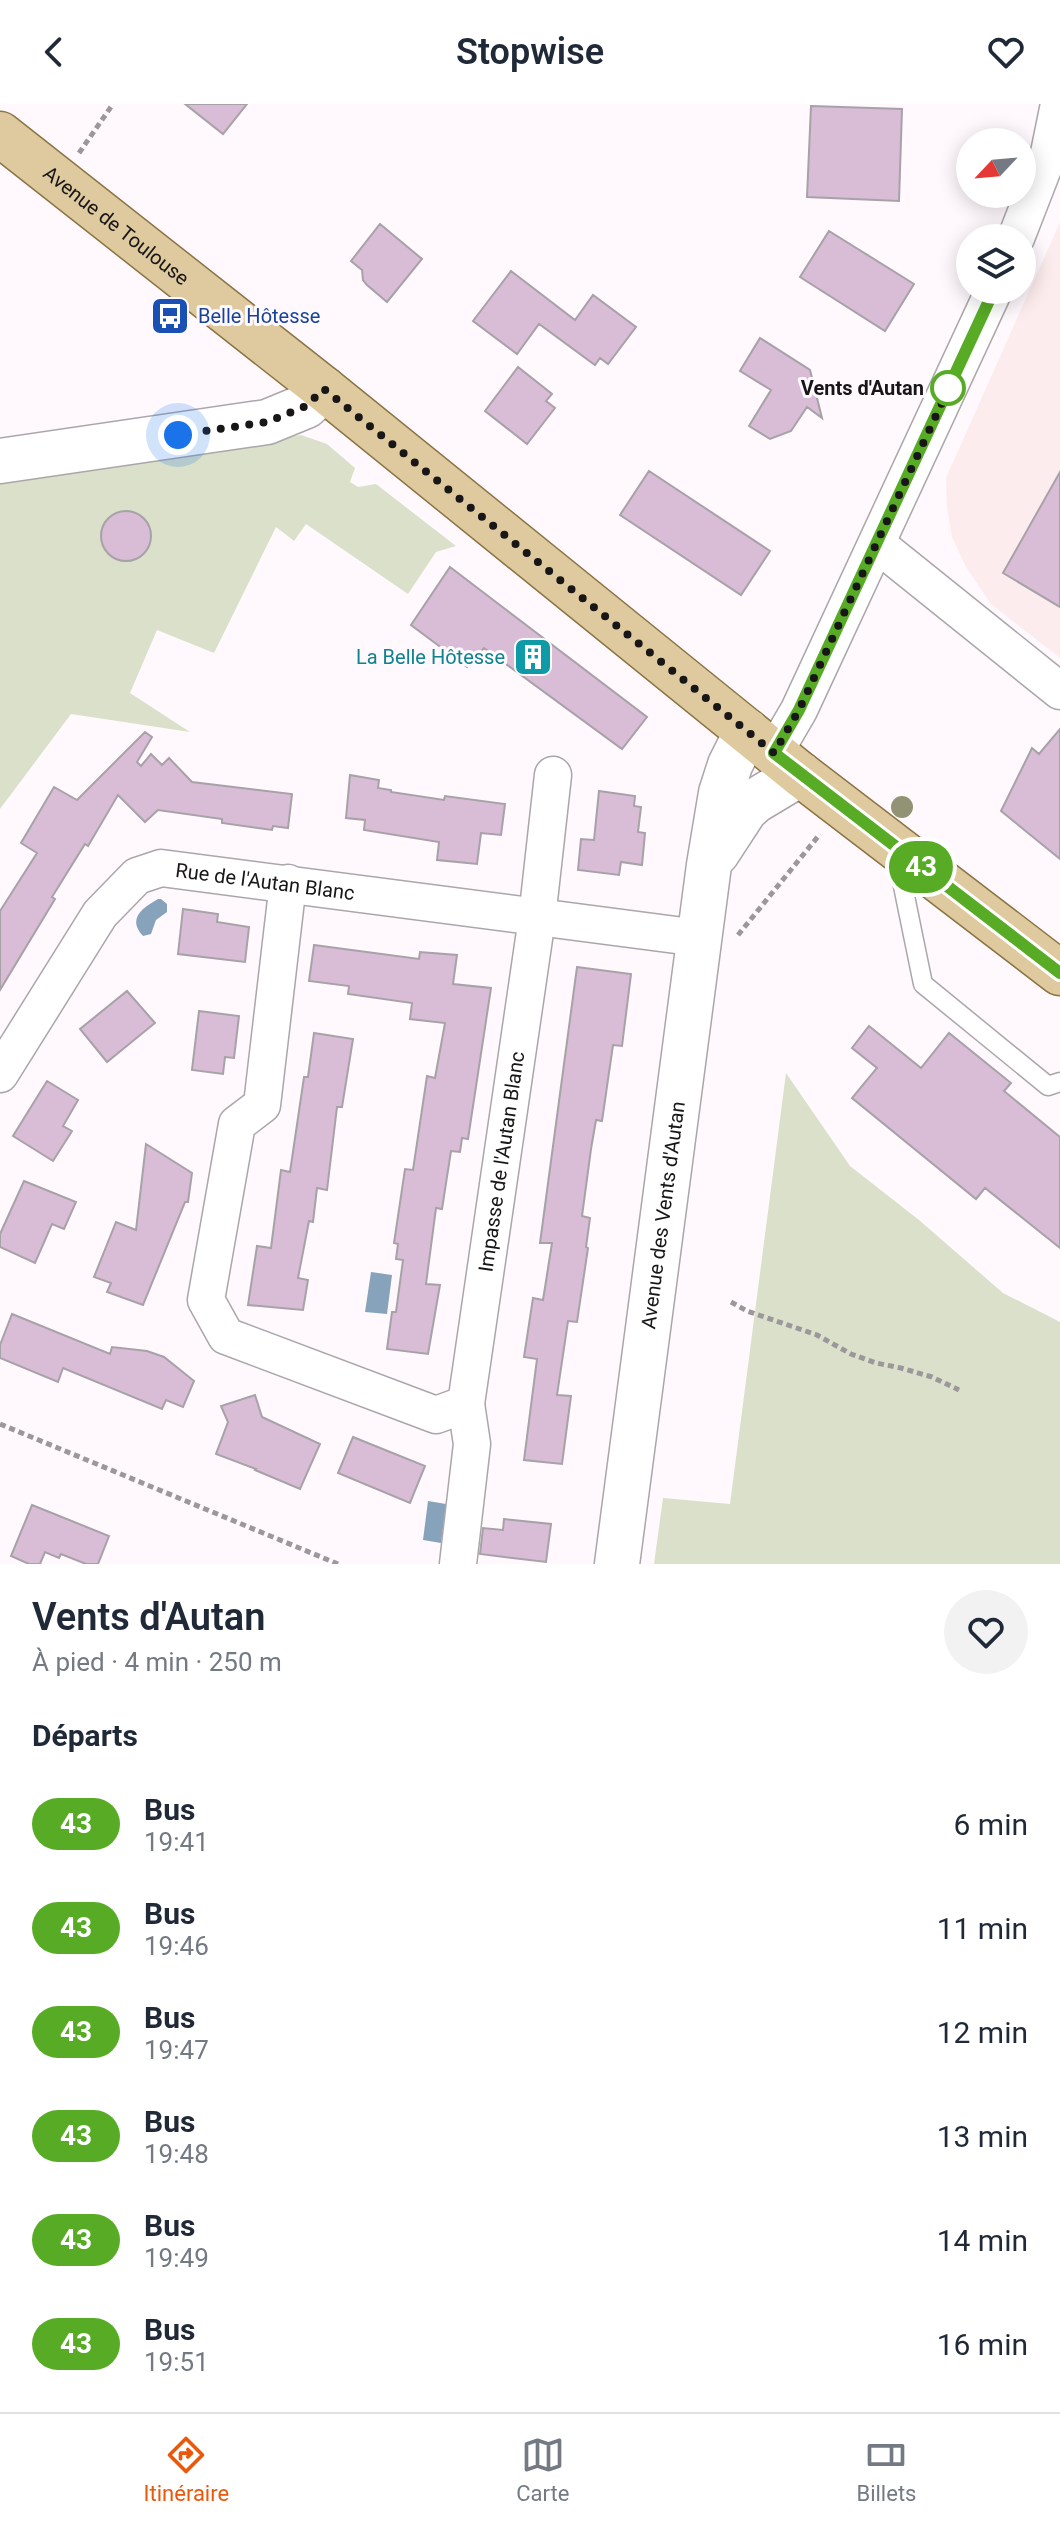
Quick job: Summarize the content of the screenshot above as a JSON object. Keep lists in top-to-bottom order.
{
  "streets": {
    "main road": ["Avenue de Toulouse"],
    "street": ["Rue de l'Autan Blanc", "Impasse de l'Autan Blanc", "Avenue des Vents d'Autan"]
  },
  "crossings": [
    ["Avenue de Toulouse", "Avenue des Vents d'Autan"],
    ["Rue de l'Autan Blanc", "Impasse de l'Autan Blanc"],
    ["Rue de l'Autan Blanc", "Avenue des Vents d'Autan"]
  ],
  "places": {
    "bus stop": ["Belle Hôtesse"],
    "other": ["Vents d'Autan"],
    "building": ["La Belle Hôtesse"]
  },
  "lines": ["bus line 43"],
  "north": "bottom left",
  "page": {
    "header": "Stopwise",
    "on_map": "43",
    "heading": [
      ["Vents d'Autan", "À pied · 4 min · 250 m"],
      "Départs"
    ],
    "list": [
      {
        "mark": "43",
        "name": "Bus",
        "note": "19:41",
        "value": "6 min"
      },
      {
        "mark": "43",
        "name": "Bus",
        "note": "19:46",
        "value": "11 min"
      },
      {
        "mark": "43",
        "name": "Bus",
        "note": "19:47",
        "value": "12 min"
      },
      {
        "mark": "43",
        "name": "Bus",
        "note": "19:48",
        "value": "13 min"
      },
      {
        "mark": "43",
        "name": "Bus",
        "note": "19:49",
        "value": "14 min"
      },
      {
        "mark": "43",
        "name": "Bus",
        "note": "19:51",
        "value": "16 min"
      }
    ],
    "tabs": ["Itinéraire", "Carte", "Billets"]
  }
}
